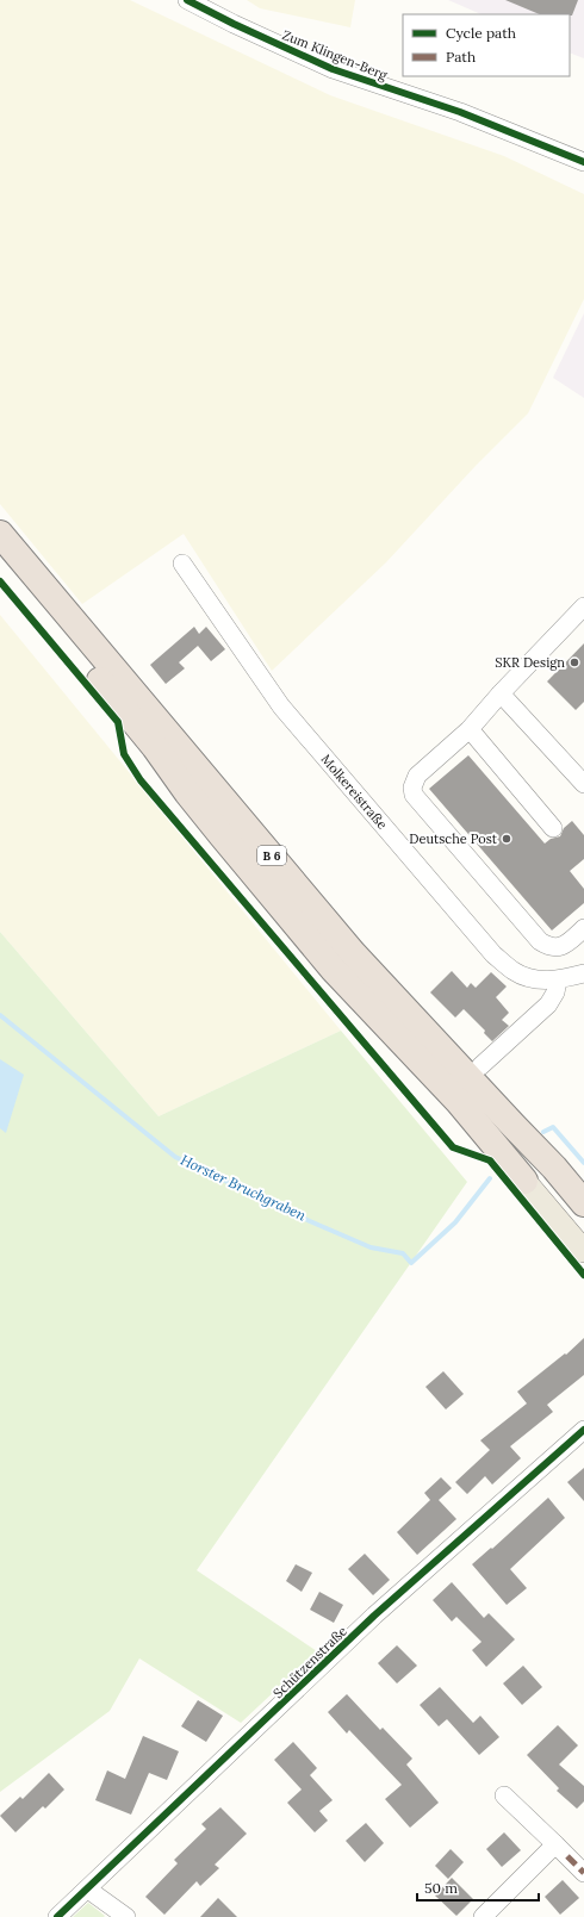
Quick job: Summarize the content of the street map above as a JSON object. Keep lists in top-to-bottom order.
{
  "streets": {
    "highway": ["B 6"],
    "street": ["Zum Klingen-Berg", "Molkereistraße", "Schützenstraße"]
  },
  "water": ["Horster Bruchgraben"],
  "places": ["SKR Design", "Deutsche Post"],
  "legend": ["Cycle path", "Path"],
  "scale_bar": "50 m"
}
